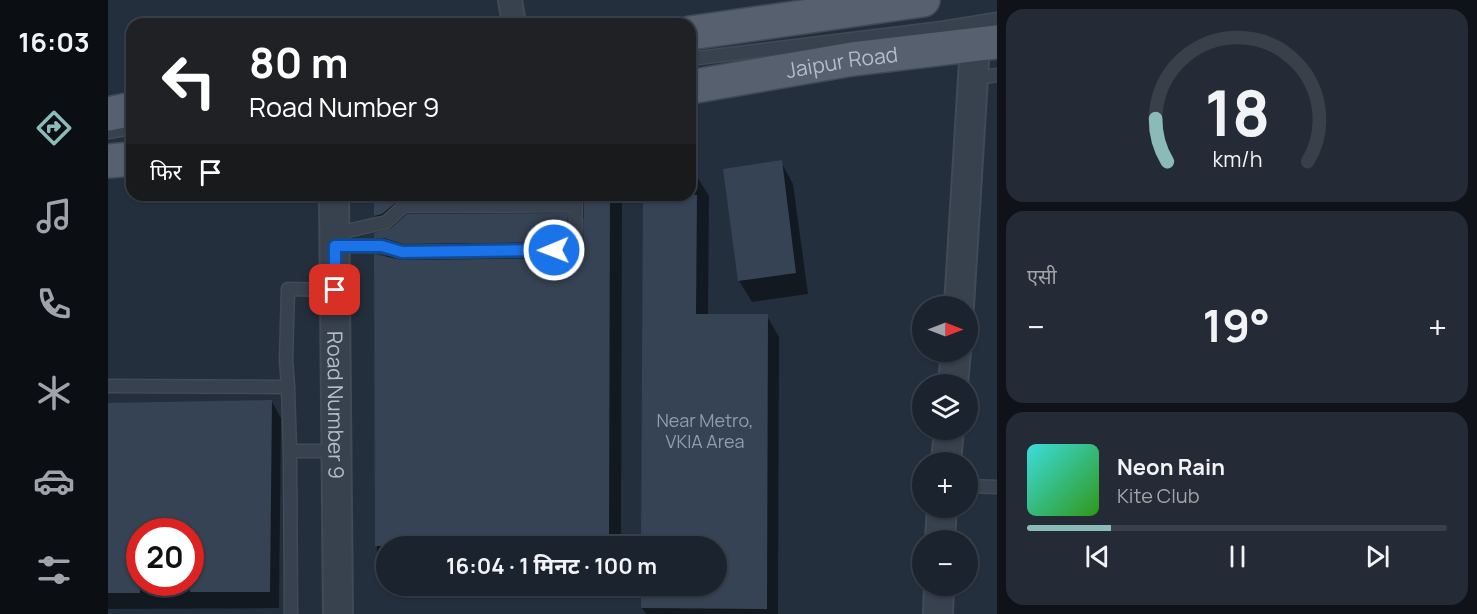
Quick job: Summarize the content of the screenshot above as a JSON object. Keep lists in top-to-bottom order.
{
  "streets": {
    "main road": ["Jaipur Road"],
    "street": ["Road Number 9"]
  },
  "house_numbers": ["Near Metro, VKIA Area"],
  "north": "right",
  "page": {
    "tabs": "16:03",
    "turn": ["80 m", "Road Number 9"],
    "then": "फिर",
    "tile": "एसी",
    "map_buttons": ["+", "−"],
    "heat": ["−", "19°", "+"],
    "song": ["Neon Rain", "Kite Club"],
    "limit": "20",
    "trip": "16:04 · 1 मिनट · 100 m",
    "gauge": ["18", "km/h"]
  }
}
